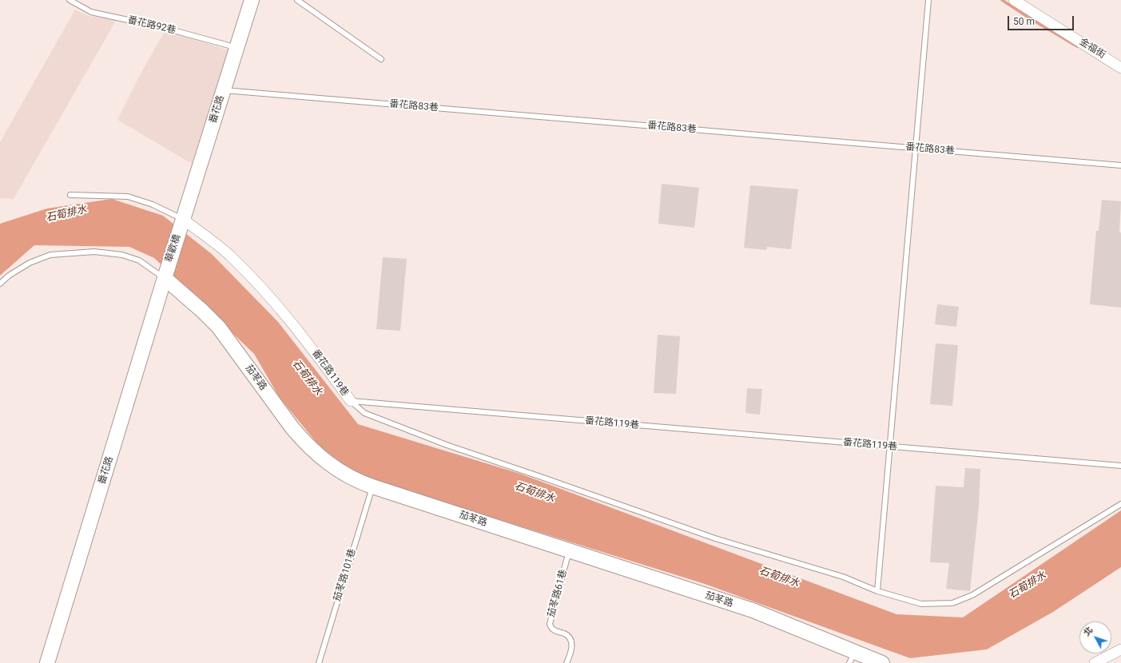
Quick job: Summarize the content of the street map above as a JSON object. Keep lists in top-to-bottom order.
{
  "streets": {
    "street": [
      "金福街",
      "番花路",
      "華歡橋",
      "番花路119巷",
      "茄苳路"
    ],
    "lane": [
      "番花路92巷",
      "番花路83巷",
      "茄苳路101巷",
      "茄苳路61巷"
    ]
  },
  "crossings": [
    ["番花路92巷", "番花路"],
    ["番花路83巷", "番花路"],
    ["番花路", "華歡橋"],
    ["番花路", "番花路119巷"],
    ["番花路", "茄苳路"],
    ["華歡橋", "番花路119巷"],
    ["華歡橋", "茄苳路"],
    ["茄苳路", "茄苳路101巷"],
    ["茄苳路", "茄苳路61巷"]
  ],
  "water": ["石筍排水"],
  "scale_bar": "50 m",
  "north": "top left"
}
